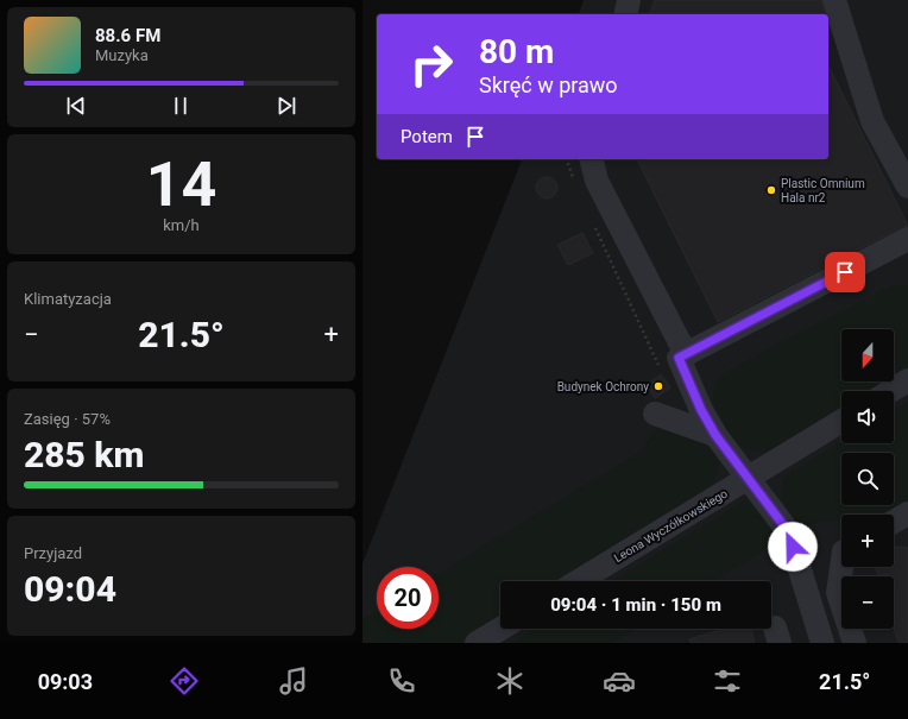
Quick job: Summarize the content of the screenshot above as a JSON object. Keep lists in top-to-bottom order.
{
  "streets": {
    "street": ["Leona Wyczółkowskiego"]
  },
  "places": ["Plastic Omnium Hala nr2", "Budynek Ochrony"],
  "north": "bottom",
  "page": {
    "turn": ["80 m", "Skręć w prawo"],
    "song": ["88.6 FM", "Muzyka"],
    "then": "Potem",
    "tile": [
      ["14", "km/h"],
      "Klimatyzacja",
      ["Zasięg · 57%", "285 km"],
      ["Przyjazd", "09:04"]
    ],
    "heat": ["−", "21.5°", "+"],
    "map_buttons": ["+", "−"],
    "limit": "20",
    "trip": "09:04 · 1 min · 150 m",
    "tabs": ["09:03", "21.5°"]
  }
}
